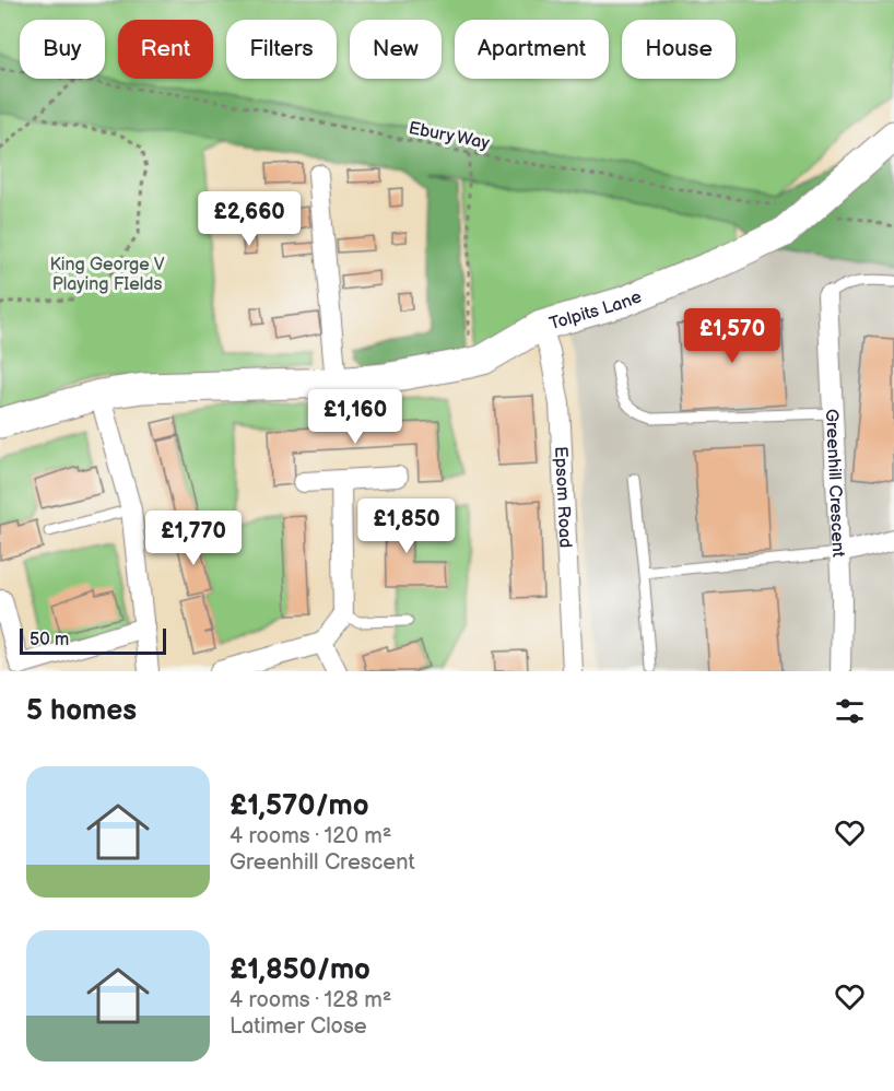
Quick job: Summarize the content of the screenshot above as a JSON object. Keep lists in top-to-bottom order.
{
  "streets": {
    "main road": ["Tolpits Lane"],
    "street": ["Greenhill Crescent", "Epsom Road"],
    "path": ["Ebury Way"]
  },
  "crossings": [
    ["Ebury Way", "Tolpits Lane"],
    ["Tolpits Lane", "Epsom Road"]
  ],
  "parks": ["King George V Playing FIelds"],
  "scale_bar": "50 m",
  "page": {
    "chip": [
      "Buy",
      "Rent",
      "Filters",
      "New",
      "Apartment",
      "House"
    ],
    "price": [
      "£2,660",
      "£1,570",
      "£1,160",
      "£1,850",
      "£1,770"
    ],
    "scale": "50 m",
    "heading": "5 homes",
    "list": [
      {
        "name": "£1,570/mo",
        "note": "4 rooms · 120 m² · Greenhill Crescent"
      },
      {
        "name": "£1,850/mo",
        "note": "4 rooms · 128 m² · Latimer Close"
      }
    ]
  }
}
